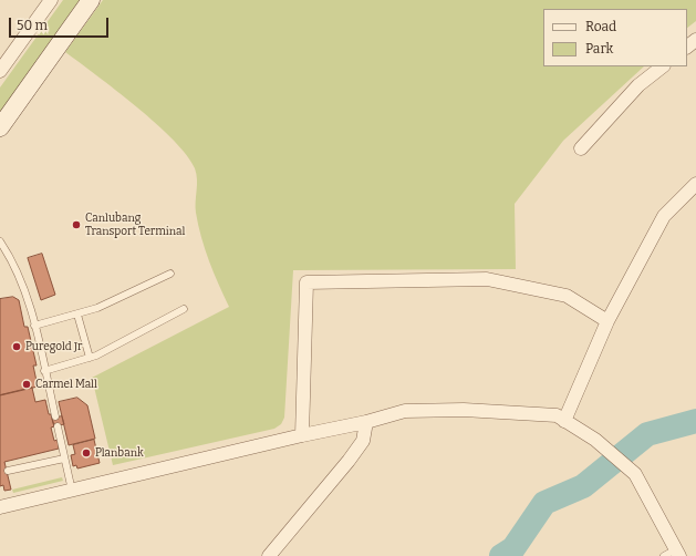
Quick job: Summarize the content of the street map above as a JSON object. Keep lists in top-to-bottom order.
{
  "places": [
    "Canlubang Transport Terminal",
    "Puregold Jr",
    "Carmel Mall",
    "Planbank"
  ],
  "legend": ["Road", "Park"],
  "scale_bar": "50 m"
}
